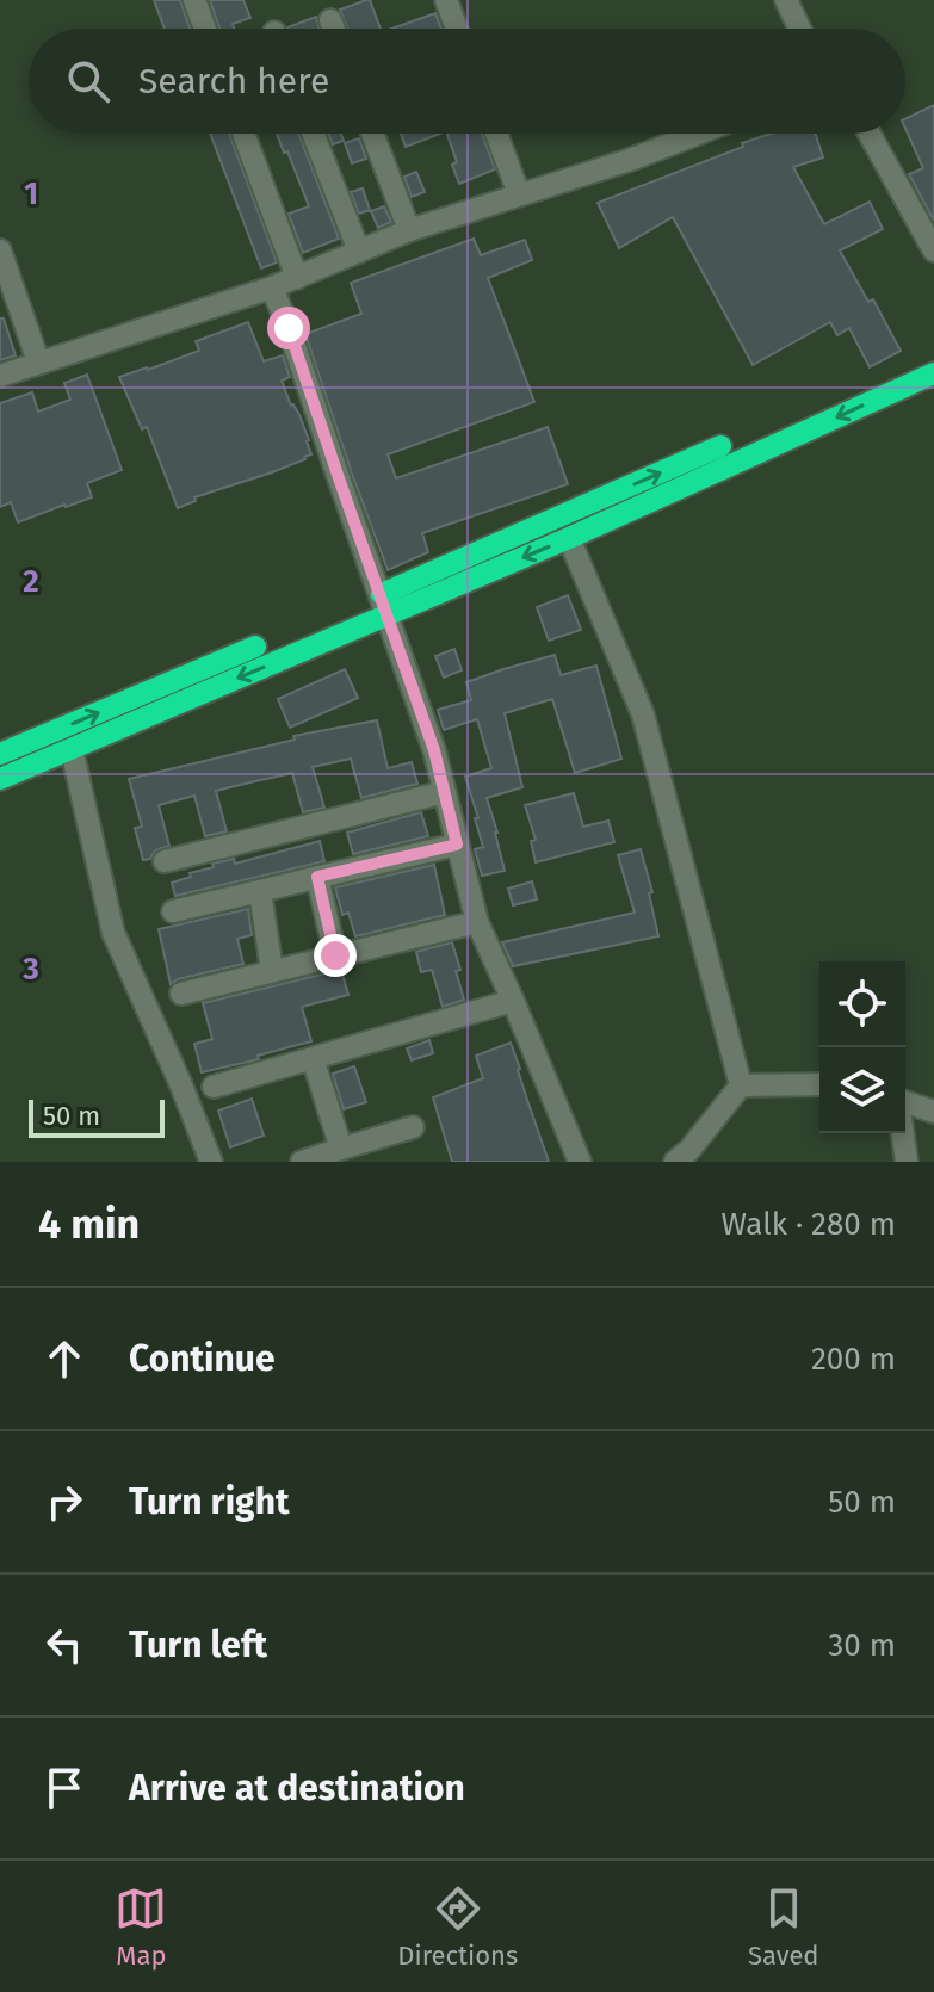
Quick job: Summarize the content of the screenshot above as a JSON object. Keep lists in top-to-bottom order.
{
  "scale_bar": "50 m",
  "page": {
    "search": "Search here",
    "scale": "50 m",
    "heading": ["4 min", "Walk · 280 m"],
    "list": [
      ["Continue", "200 m"],
      ["Turn right", "50 m"],
      ["Turn left", "30 m"],
      "Arrive at destination"
    ],
    "nav": ["Map", "Directions", "Saved"]
  },
  "grid": {
    "rows": ["1", "2", "3"]
  }
}
